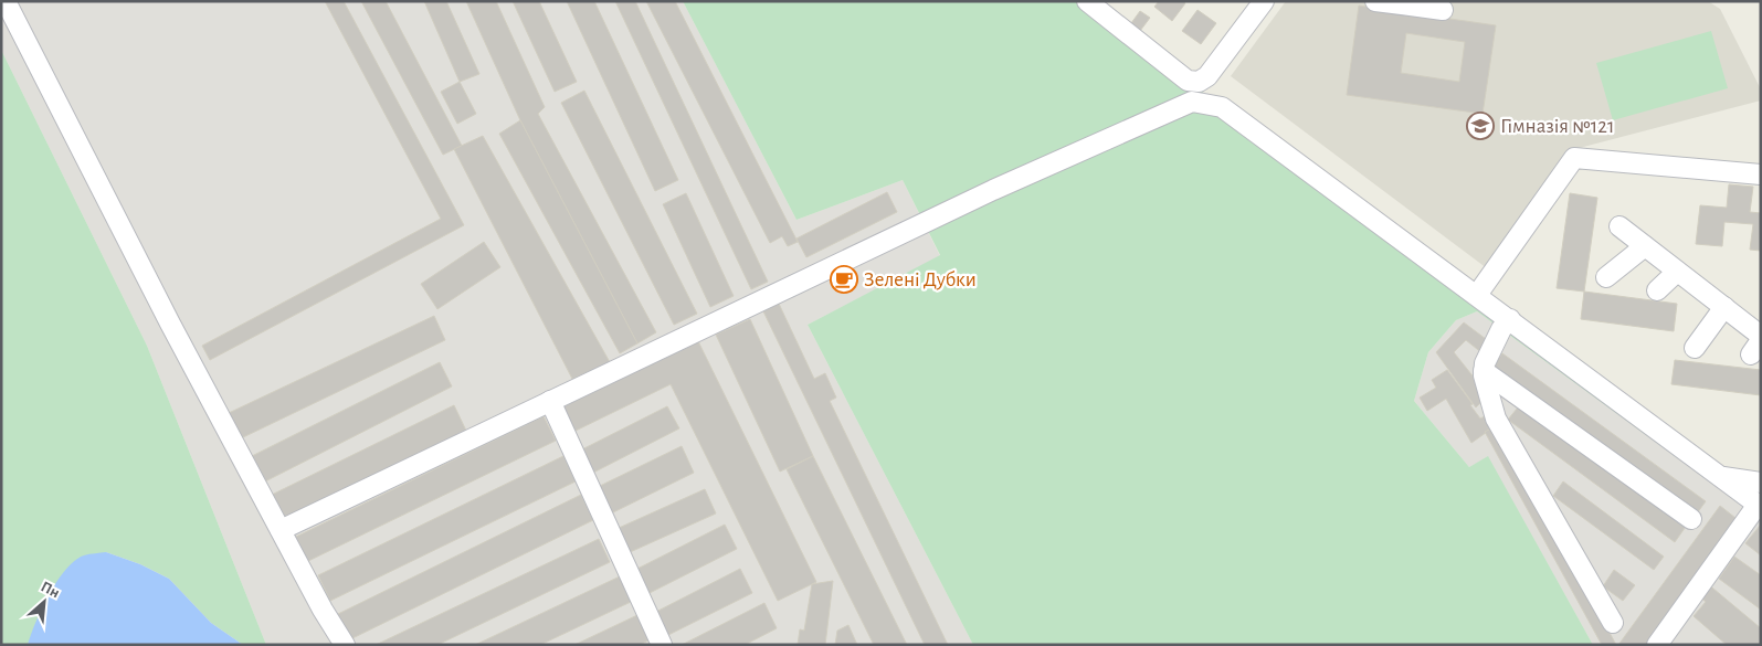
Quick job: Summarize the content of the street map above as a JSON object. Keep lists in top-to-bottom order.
{
  "places": {
    "school or university": ["Гімназія №121"],
    "cafe": ["Зелені Дубки"]
  },
  "north": "top right"
}
